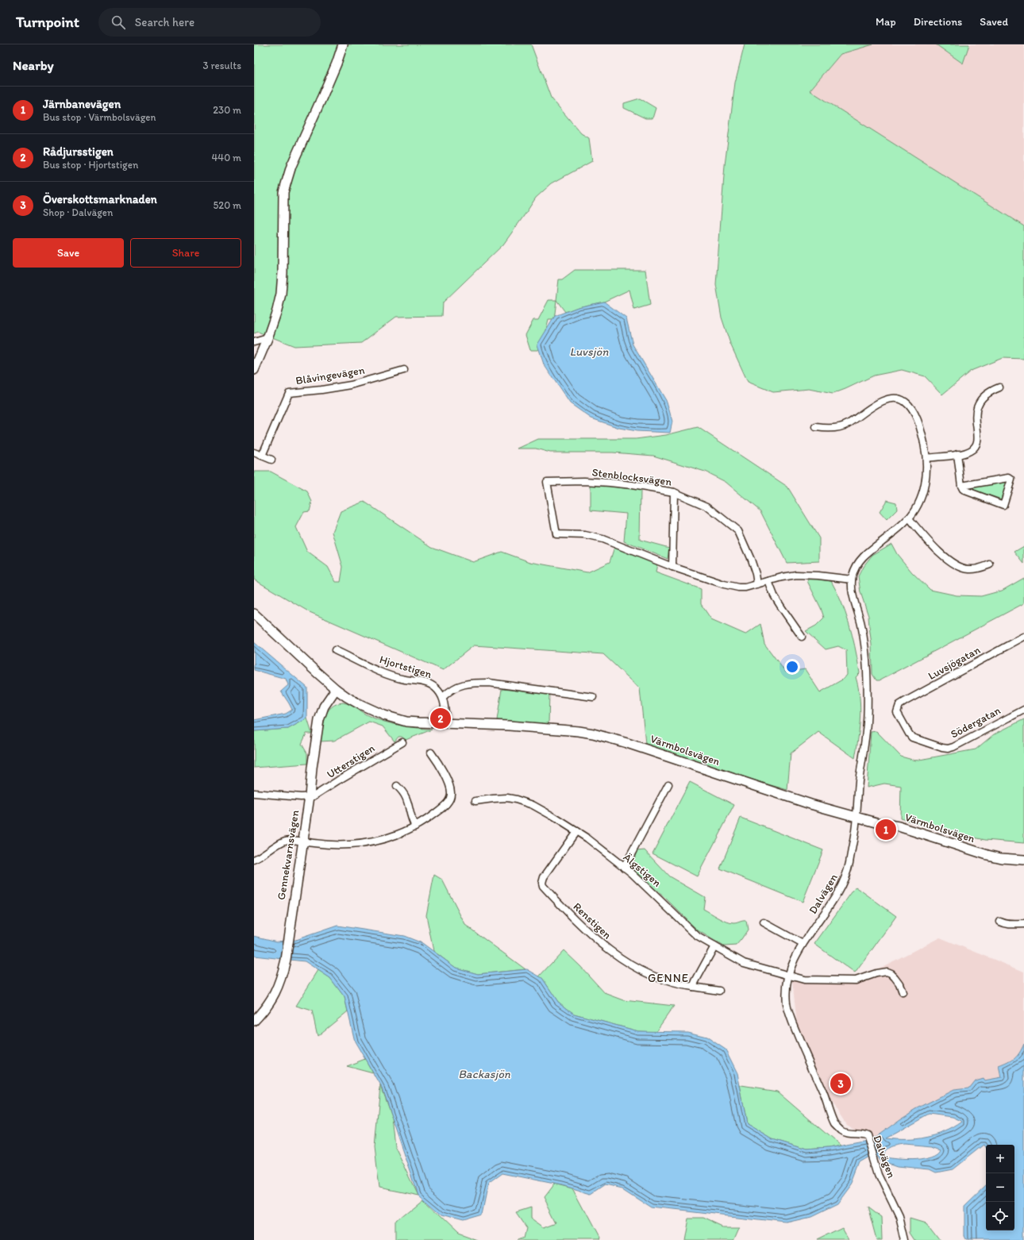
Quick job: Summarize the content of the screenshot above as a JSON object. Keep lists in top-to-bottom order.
{
  "streets": {
    "street": [
      "Blåvingevägen",
      "Stenblocksvägen",
      "Luvsjögatan",
      "Hjortstigen",
      "Södergatan",
      "Värmbolsvägen",
      "Utterstigen",
      "Gennekvarnsvägen",
      "Älgstigen",
      "Dalvägen",
      "Renstigen"
    ]
  },
  "crossings": [
    ["Stenblocksvägen", "Dalvägen"],
    ["Luvsjögatan", "Södergatan"],
    ["Värmbolsvägen", "Gennekvarnsvägen"],
    ["Värmbolsvägen", "Dalvägen"],
    ["Utterstigen", "Gennekvarnsvägen"],
    ["Älgstigen", "Dalvägen"],
    ["Älgstigen", "Renstigen"]
  ],
  "districts": ["GENNE"],
  "water": ["Luvsjön", "Backasjön"],
  "page": {
    "header": "Turnpoint",
    "search": "Search here",
    "nav": ["Map", "Directions", "Saved"],
    "heading": ["Nearby", "3 results"],
    "list": [
      {
        "mark": "1",
        "name": "Järnbanevägen",
        "note": "Bus stop · Värmbolsvägen",
        "value": "230 m"
      },
      {
        "mark": "2",
        "name": "Rådjursstigen",
        "note": "Bus stop · Hjortstigen",
        "value": "440 m"
      },
      {
        "mark": "3",
        "name": "Överskottsmarknaden",
        "note": "Shop · Dalvägen",
        "value": "520 m"
      }
    ],
    "buttons": ["Save", "Share"],
    "pins": ["2", "1", "3"],
    "map_buttons": ["+", "−"]
  }
}
